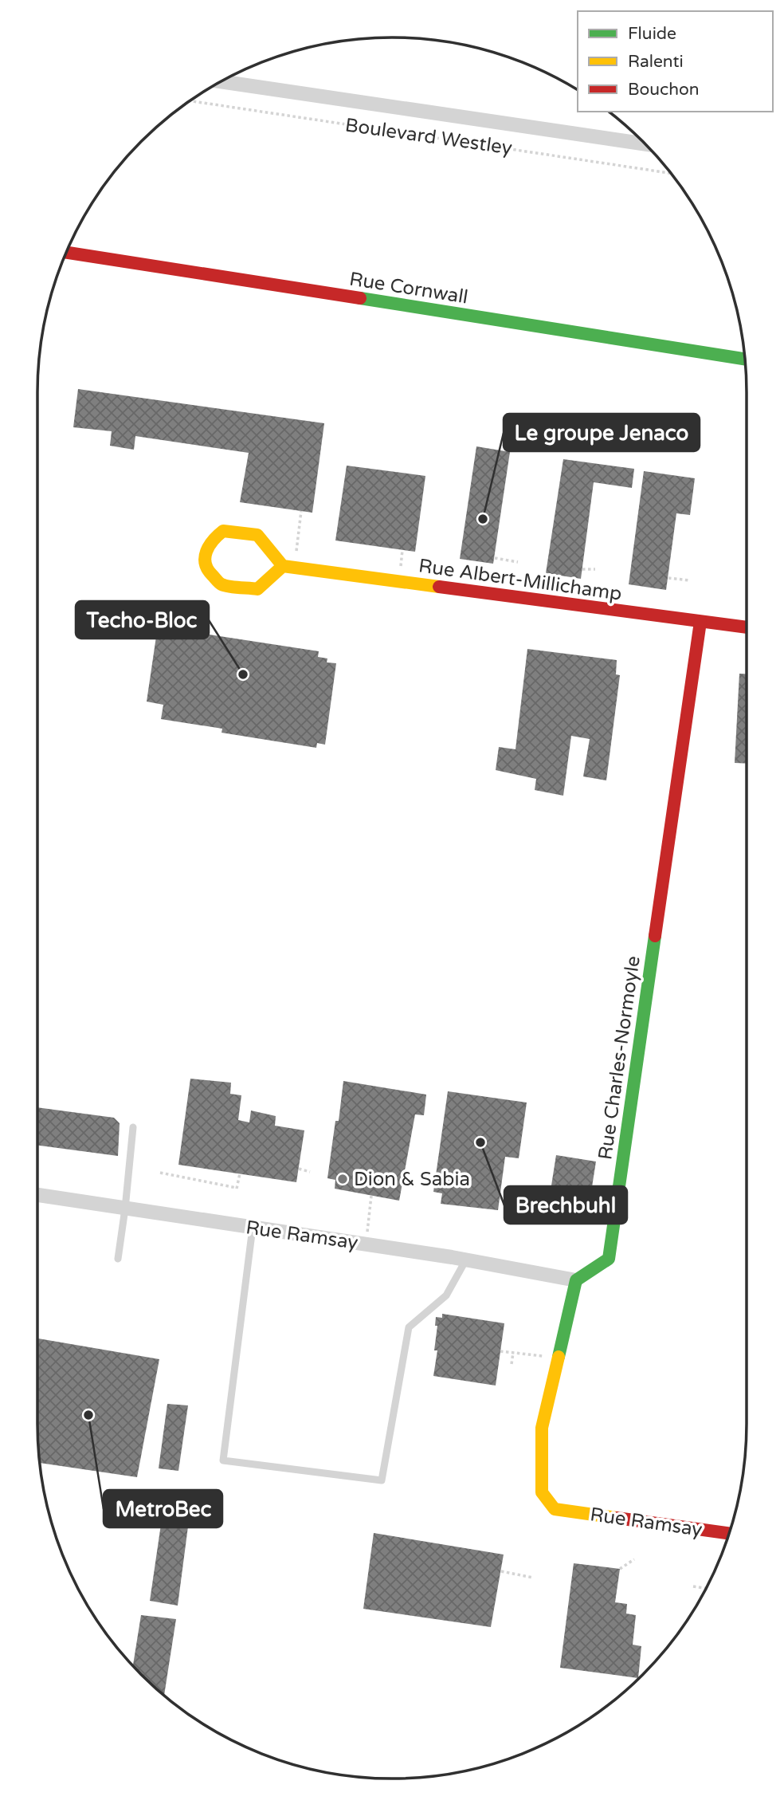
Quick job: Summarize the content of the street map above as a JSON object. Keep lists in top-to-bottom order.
{
  "streets": {
    "street": [
      "Boulevard Westley",
      "Rue Cornwall",
      "Rue Albert-Millichamp",
      "Rue Charles-Normoyle",
      "Rue Ramsay"
    ]
  },
  "crossings": [
    ["Rue Albert-Millichamp", "Rue Charles-Normoyle"],
    ["Rue Charles-Normoyle", "Rue Ramsay"]
  ],
  "places": [
    "Le groupe Jenaco",
    "Techo-Bloc",
    "Brechbuhl",
    "Dion & Sabia",
    "MetroBec"
  ],
  "legend": ["Fluide", "Ralenti", "Bouchon"]
}
